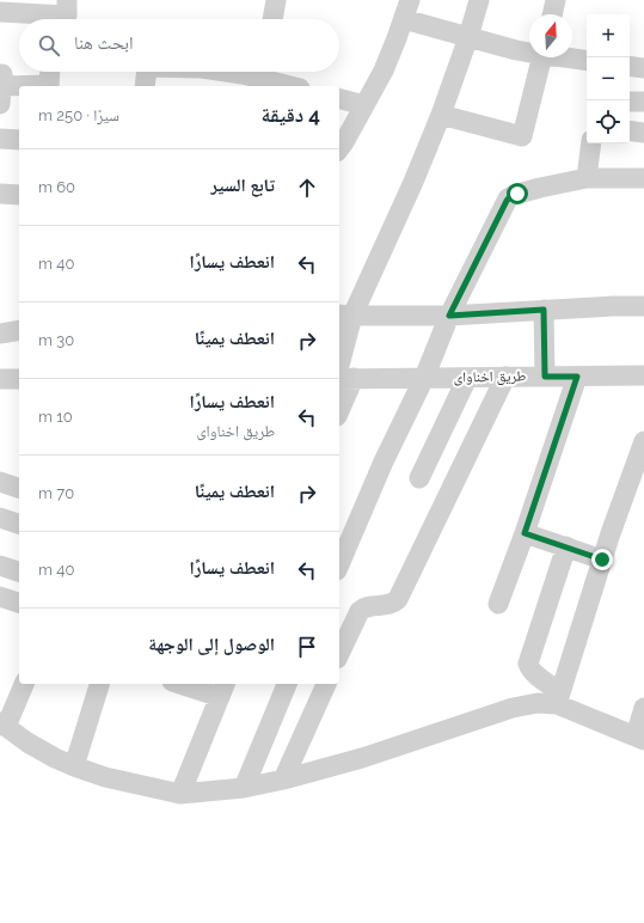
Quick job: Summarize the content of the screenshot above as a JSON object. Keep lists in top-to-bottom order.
{
  "streets": {
    "street": ["طريق اخناواى"]
  },
  "north": "top",
  "page": {
    "map_buttons": ["+", "−"],
    "search": "ابحث هنا",
    "heading": ["4 دقيقة", "سيرًا · 250 m"],
    "list": [
      ["تابع السير", "60 m"],
      ["انعطف يسارًا", "40 m"],
      ["انعطف يمينًا", "30 m"],
      ["انعطف يسارًا", "طريق اخناواى", "10 m"],
      ["انعطف يمينًا", "70 m"],
      ["انعطف يسارًا", "40 m"],
      "الوصول إلى الوجهة"
    ]
  }
}
